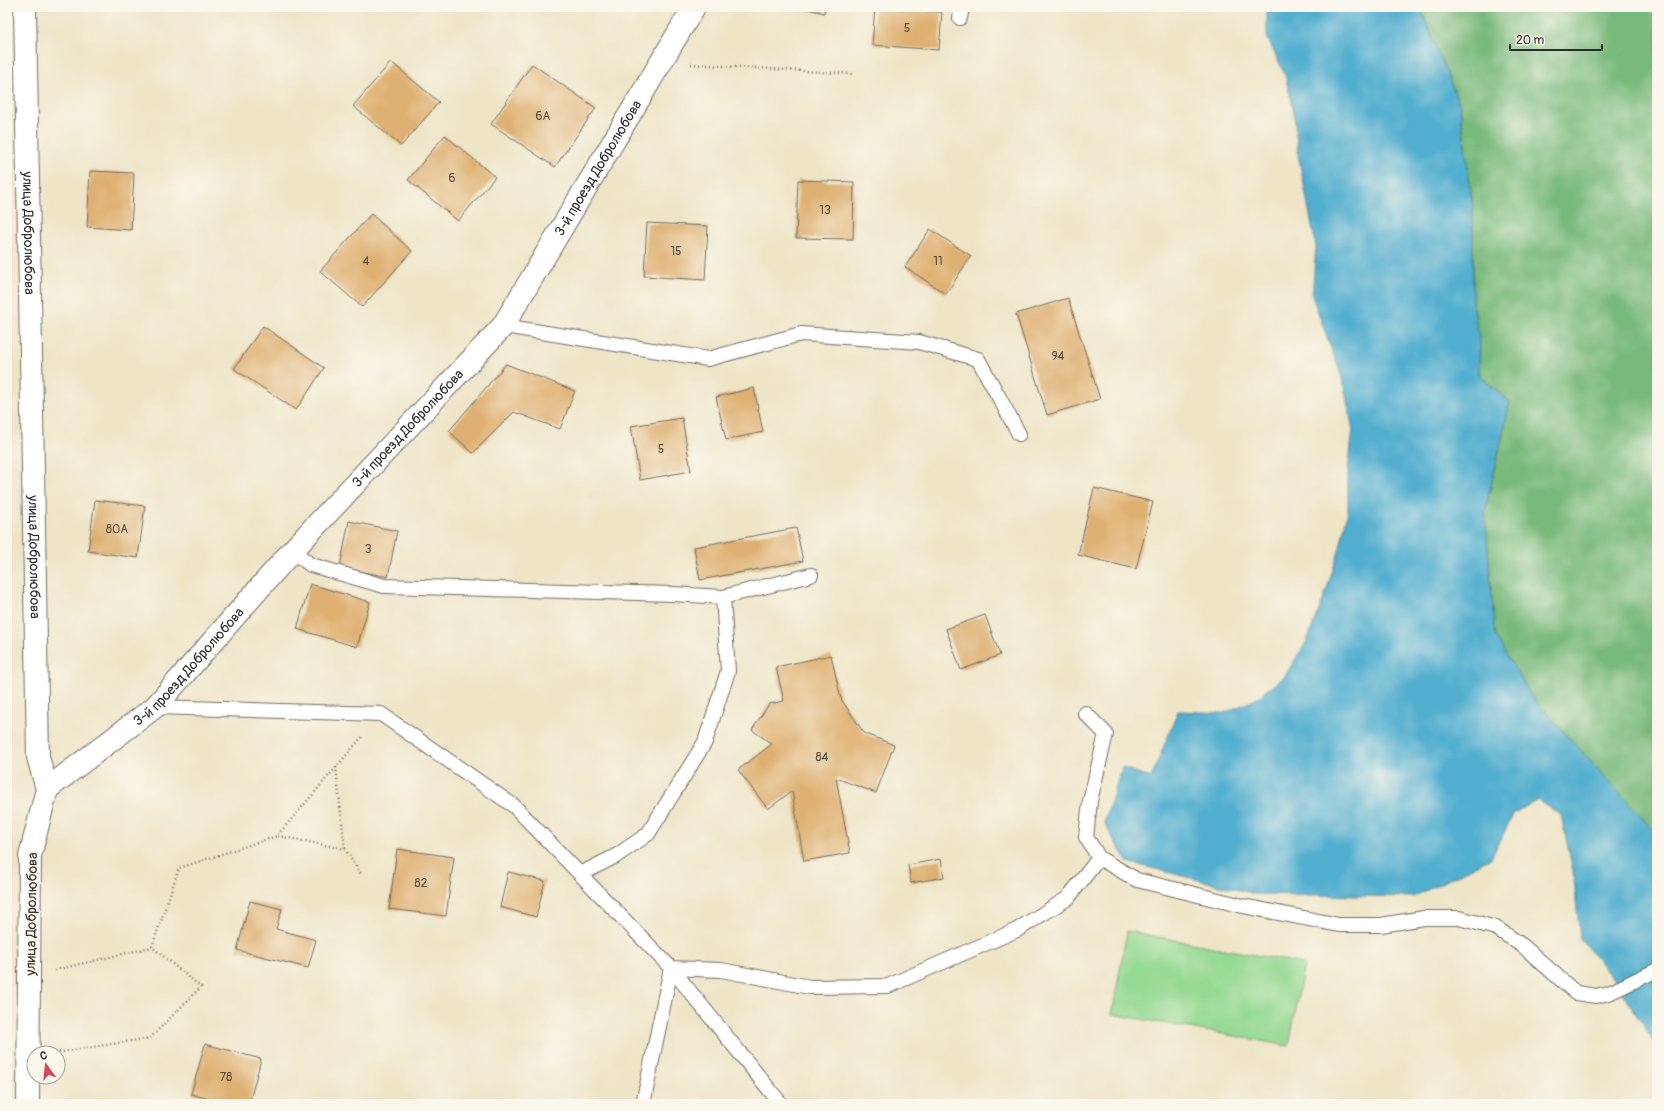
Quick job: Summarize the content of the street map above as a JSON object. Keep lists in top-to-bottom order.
{
  "streets": {
    "street": ["3-й проезд Добролюбова", "улица Добролюбова"]
  },
  "crossings": [
    ["3-й проезд Добролюбова", "улица Добролюбова"]
  ],
  "house_numbers": [
    "5",
    "6А",
    "6",
    "13",
    "15",
    "4",
    "11",
    "94",
    "5",
    "80А",
    "3",
    "84",
    "82",
    "78"
  ],
  "scale_bar": "20 m",
  "north": "top"
}
